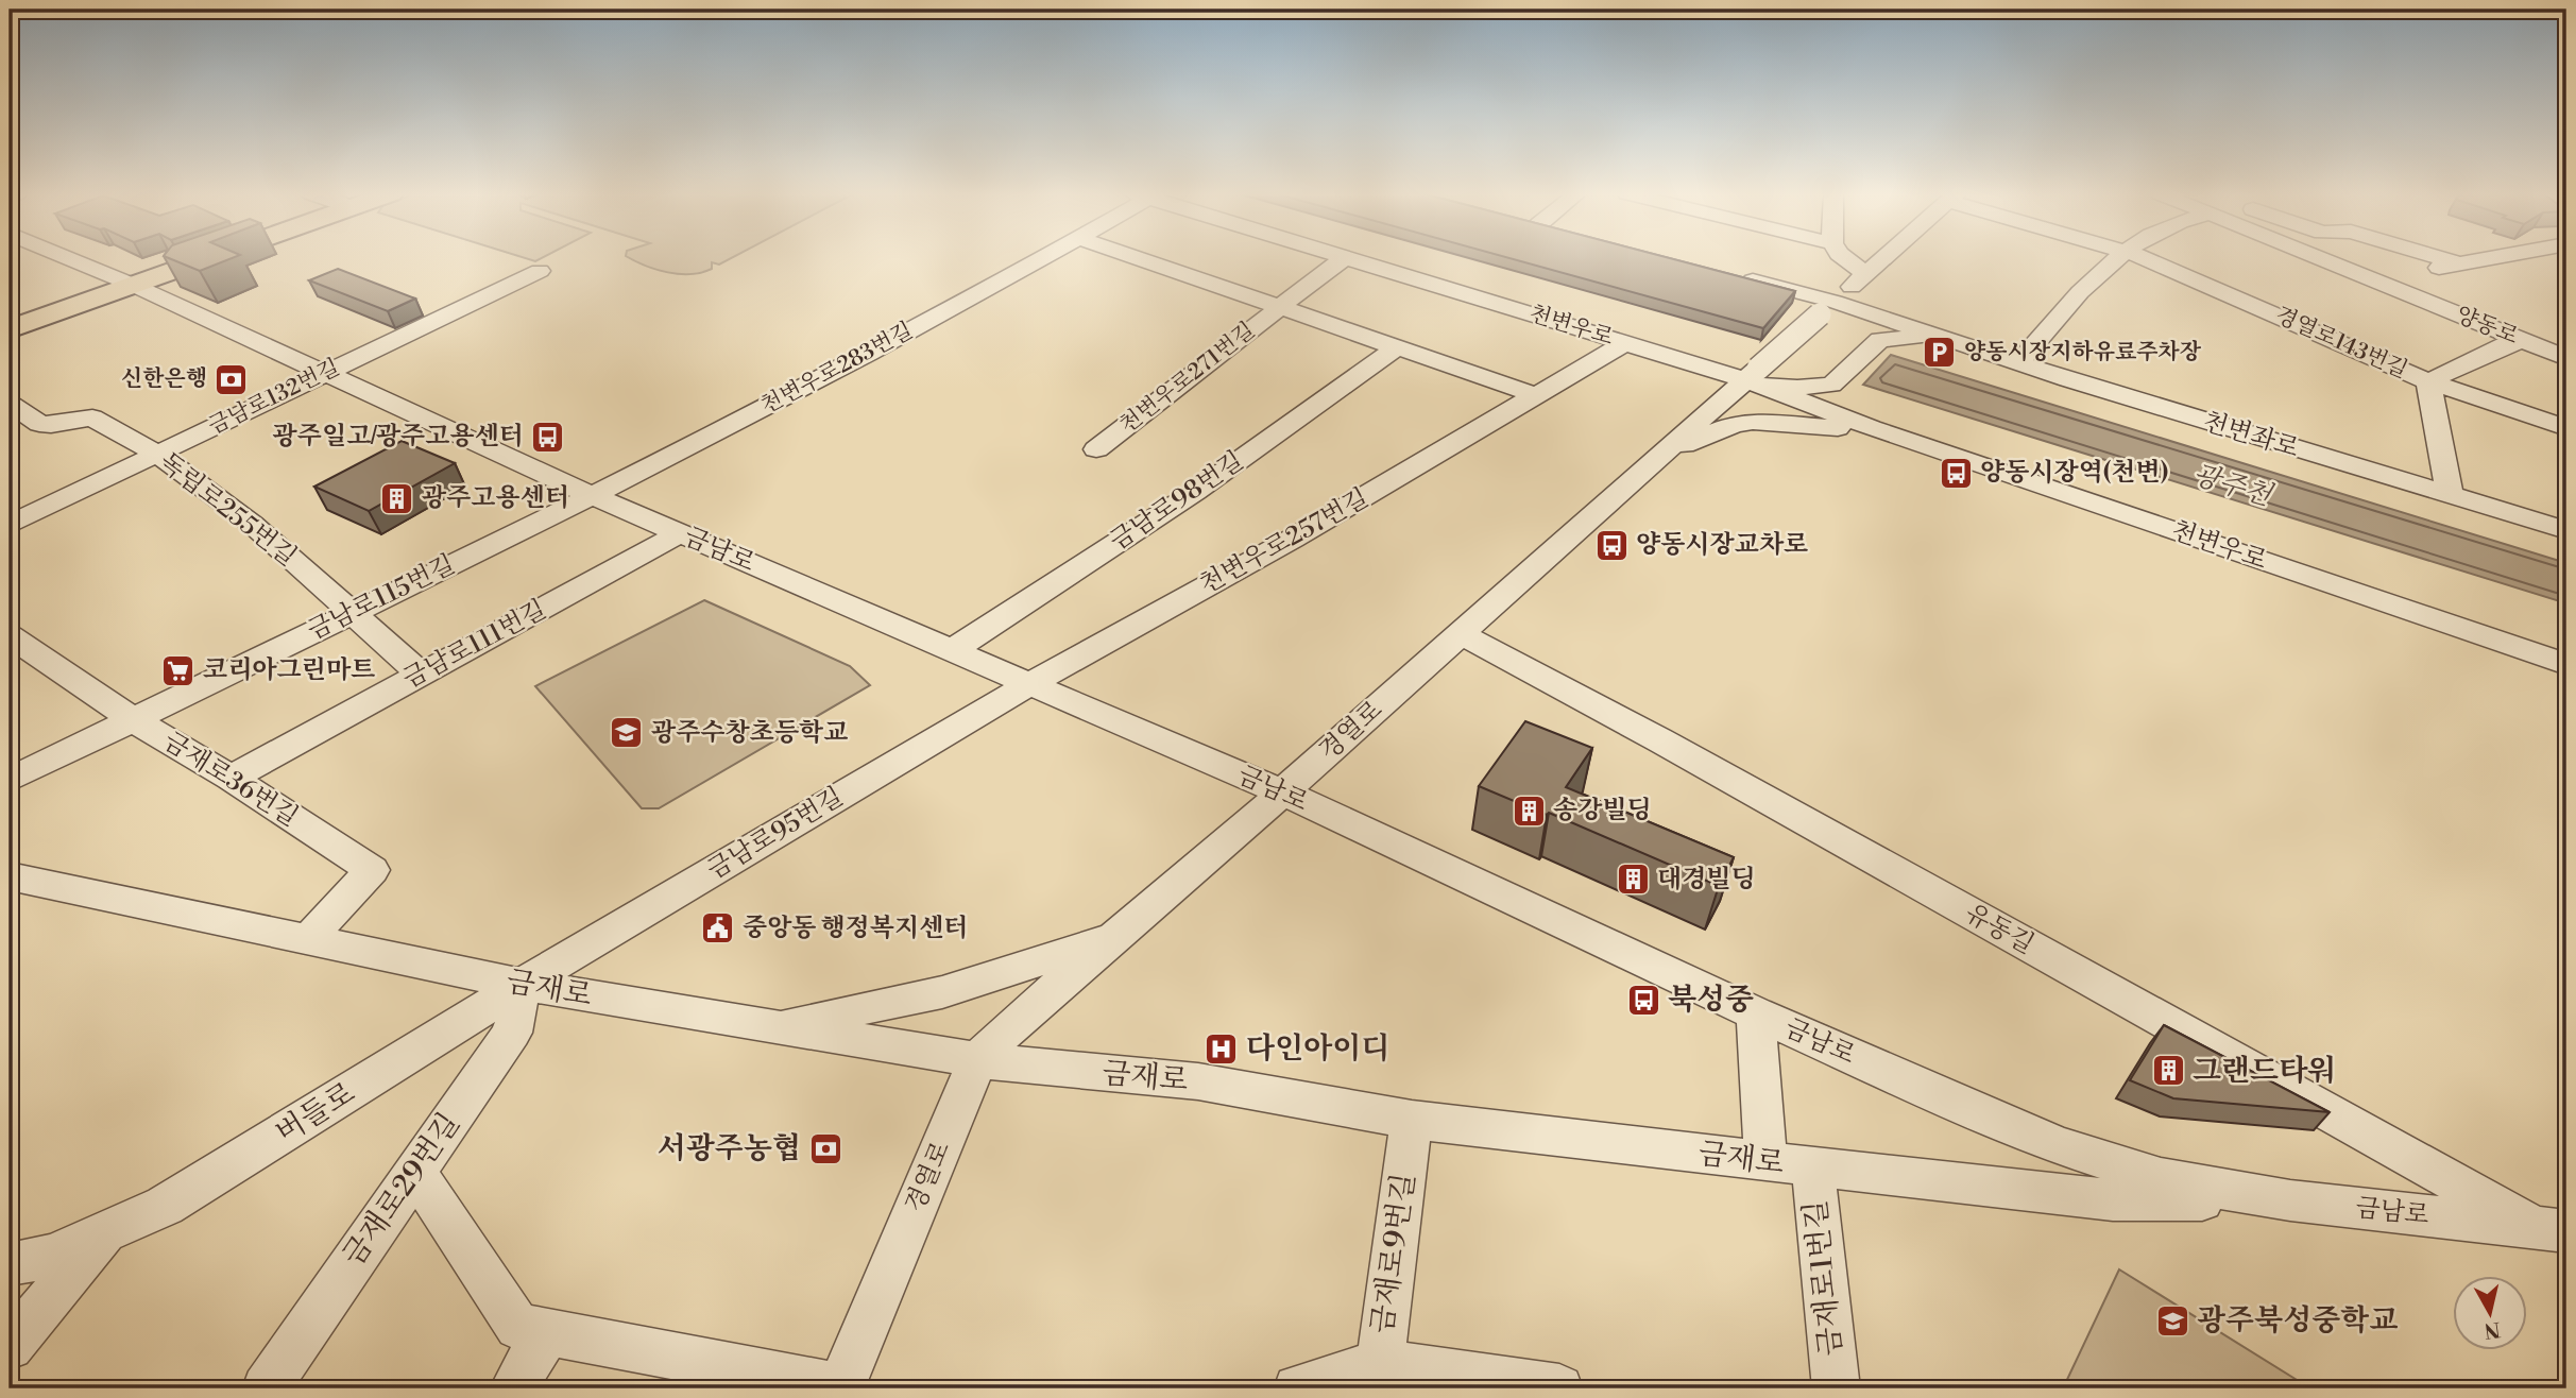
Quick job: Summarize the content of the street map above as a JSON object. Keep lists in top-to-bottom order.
{
  "streets": {
    "street": [
      "천변우로",
      "양동로",
      "경열로143번길",
      "천변우로283번길",
      "천변우로271번길",
      "금남로132번길",
      "천변좌로",
      "금남로98번길",
      "독립로255번길",
      "천변우로257번길",
      "금남로",
      "금남로115번길",
      "금남로111번길",
      "경열로",
      "금재로36번길",
      "금남로95번길",
      "유동길",
      "금재로",
      "버들로",
      "금재로29번길",
      "금재로9번길",
      "금재로1번길"
    ]
  },
  "crossings": [
    ["천변우로", "천변좌로"],
    ["천변우로", "천변우로257번길"],
    ["천변우로", "경열로"],
    ["천변우로283번길", "금남로"],
    ["천변우로283번길", "금남로115번길"],
    ["천변우로271번길", "금남로98번길"],
    ["금남로132번길", "독립로255번길"],
    ["금남로132번길", "금남로"],
    ["천변좌로", "경열로"],
    ["금남로98번길", "금남로"],
    ["독립로255번길", "금남로115번길"],
    ["독립로255번길", "금남로111번길"],
    ["천변우로257번길", "금남로"],
    ["천변우로257번길", "금남로95번길"],
    ["금남로", "금남로115번길"],
    ["금남로", "금남로111번길"],
    ["금남로", "경열로"],
    ["금남로", "금남로95번길"],
    ["금남로", "유동길"],
    ["금남로", "금재로"],
    ["금남로115번길", "금재로36번길"],
    ["금남로111번길", "금재로36번길"],
    ["경열로", "유동길"],
    ["경열로", "금재로"],
    ["금재로36번길", "금재로"],
    ["금남로95번길", "금재로"],
    ["금남로95번길", "버들로"],
    ["금남로95번길", "금재로29번길"],
    ["금재로", "버들로"],
    ["금재로", "금재로29번길"],
    ["금재로", "금재로9번길"],
    ["금재로", "금재로1번길"],
    ["버들로", "금재로29번길"]
  ],
  "water": ["광주천"],
  "places": {
    "parking": ["양동시장지하유료주차장"],
    "bank": ["신한은행", "서광주농협"],
    "bus stop": [
      "광주일고/광주고용센터",
      "양동시장역(천변)",
      "양동시장교차로",
      "북성중"
    ],
    "building": [
      "광주고용센터",
      "송강빌딩",
      "대경빌딩",
      "그랜드타워"
    ],
    "supermarket": ["코리아그린마트"],
    "school or university": ["광주수창초등학교", "광주북성중학교"],
    "public building": ["중앙동 행정복지센터"],
    "hospital": ["다인아이디"]
  },
  "north": "bottom"
}
